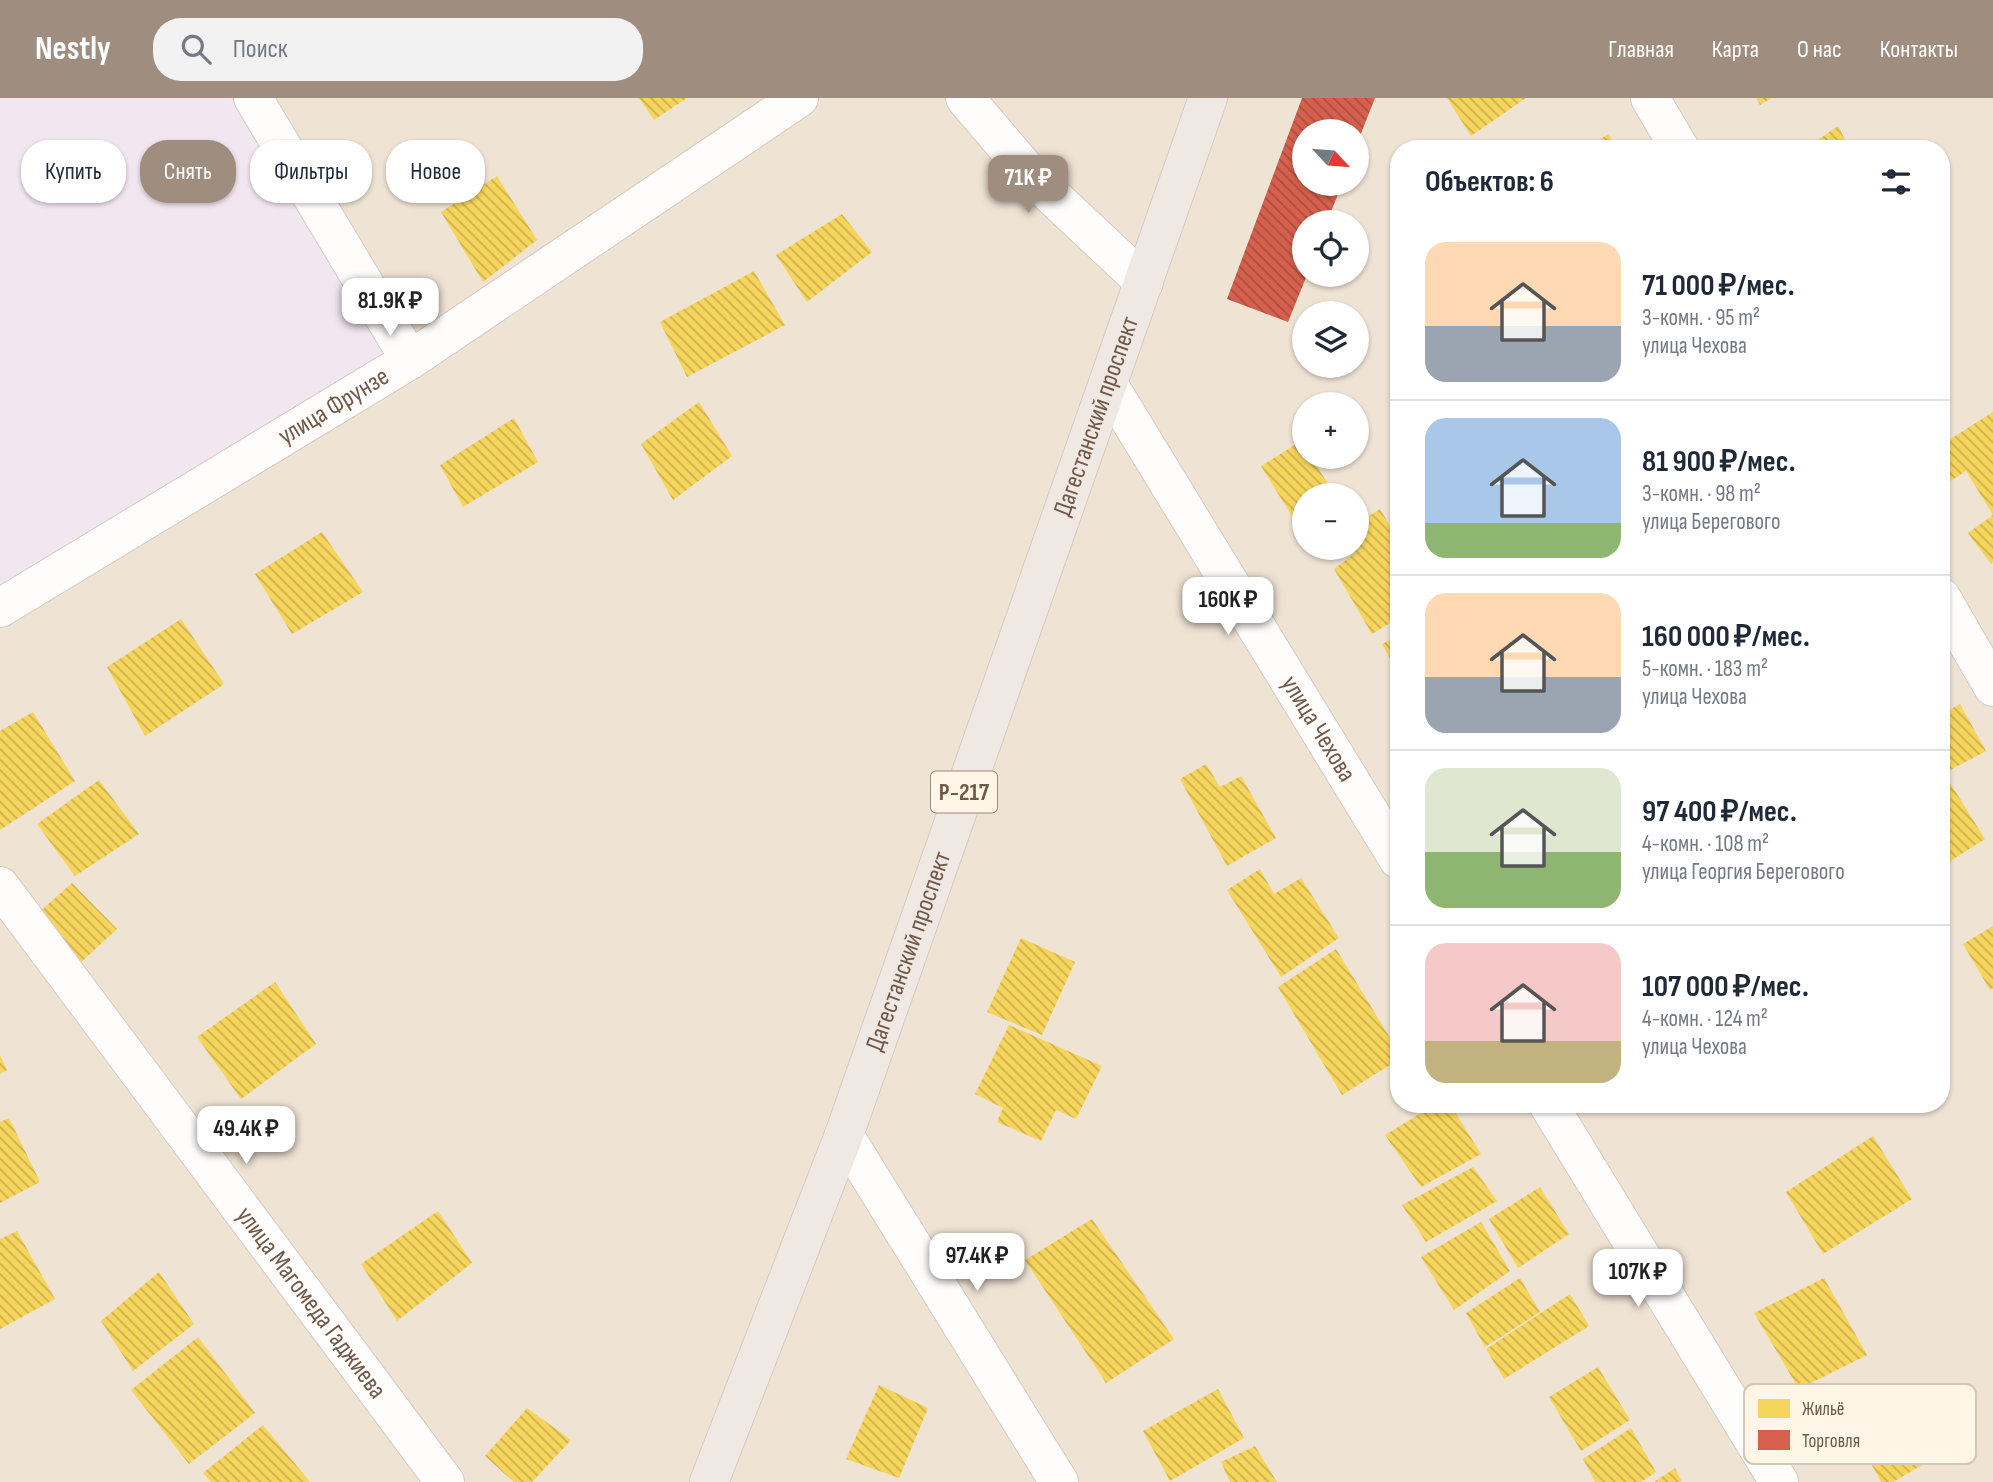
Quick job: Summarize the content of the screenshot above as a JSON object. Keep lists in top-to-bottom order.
{
  "streets": {
    "highway": ["Дагестанский проспект", "Р-217"],
    "street": ["улица Фрунзе", "улица Чехова", "улица Магомеда Гаджиева"]
  },
  "crossings": [
    ["Дагестанский проспект", "улица Чехова"]
  ],
  "legend": ["Жильё", "Торговля"],
  "north": "bottom right",
  "page": {
    "header": "Nestly",
    "search": "Поиск",
    "nav": [
      "Главная",
      "Карта",
      "О нас",
      "Контакты"
    ],
    "map_buttons": ["+", "−"],
    "chip": [
      "Купить",
      "Снять",
      "Фильтры",
      "Новое"
    ],
    "heading": "Объектов: 6",
    "price": [
      "71K ₽",
      "81.9K ₽",
      "160K ₽",
      "49.4K ₽",
      "97.4K ₽",
      "107K ₽"
    ],
    "list": [
      {
        "name": "71 000 ₽/мес.",
        "note": "3-комн. · 95 m² · улица Чехова"
      },
      {
        "name": "81 900 ₽/мес.",
        "note": "3-комн. · 98 m² · улица Берегового"
      },
      {
        "name": "160 000 ₽/мес.",
        "note": "5-комн. · 183 m² · улица Чехова"
      },
      {
        "name": "97 400 ₽/мес.",
        "note": "4-комн. · 108 m² · улица Георгия Берегового"
      },
      {
        "name": "107 000 ₽/мес.",
        "note": "4-комн. · 124 m² · улица Чехова"
      }
    ]
  }
}
